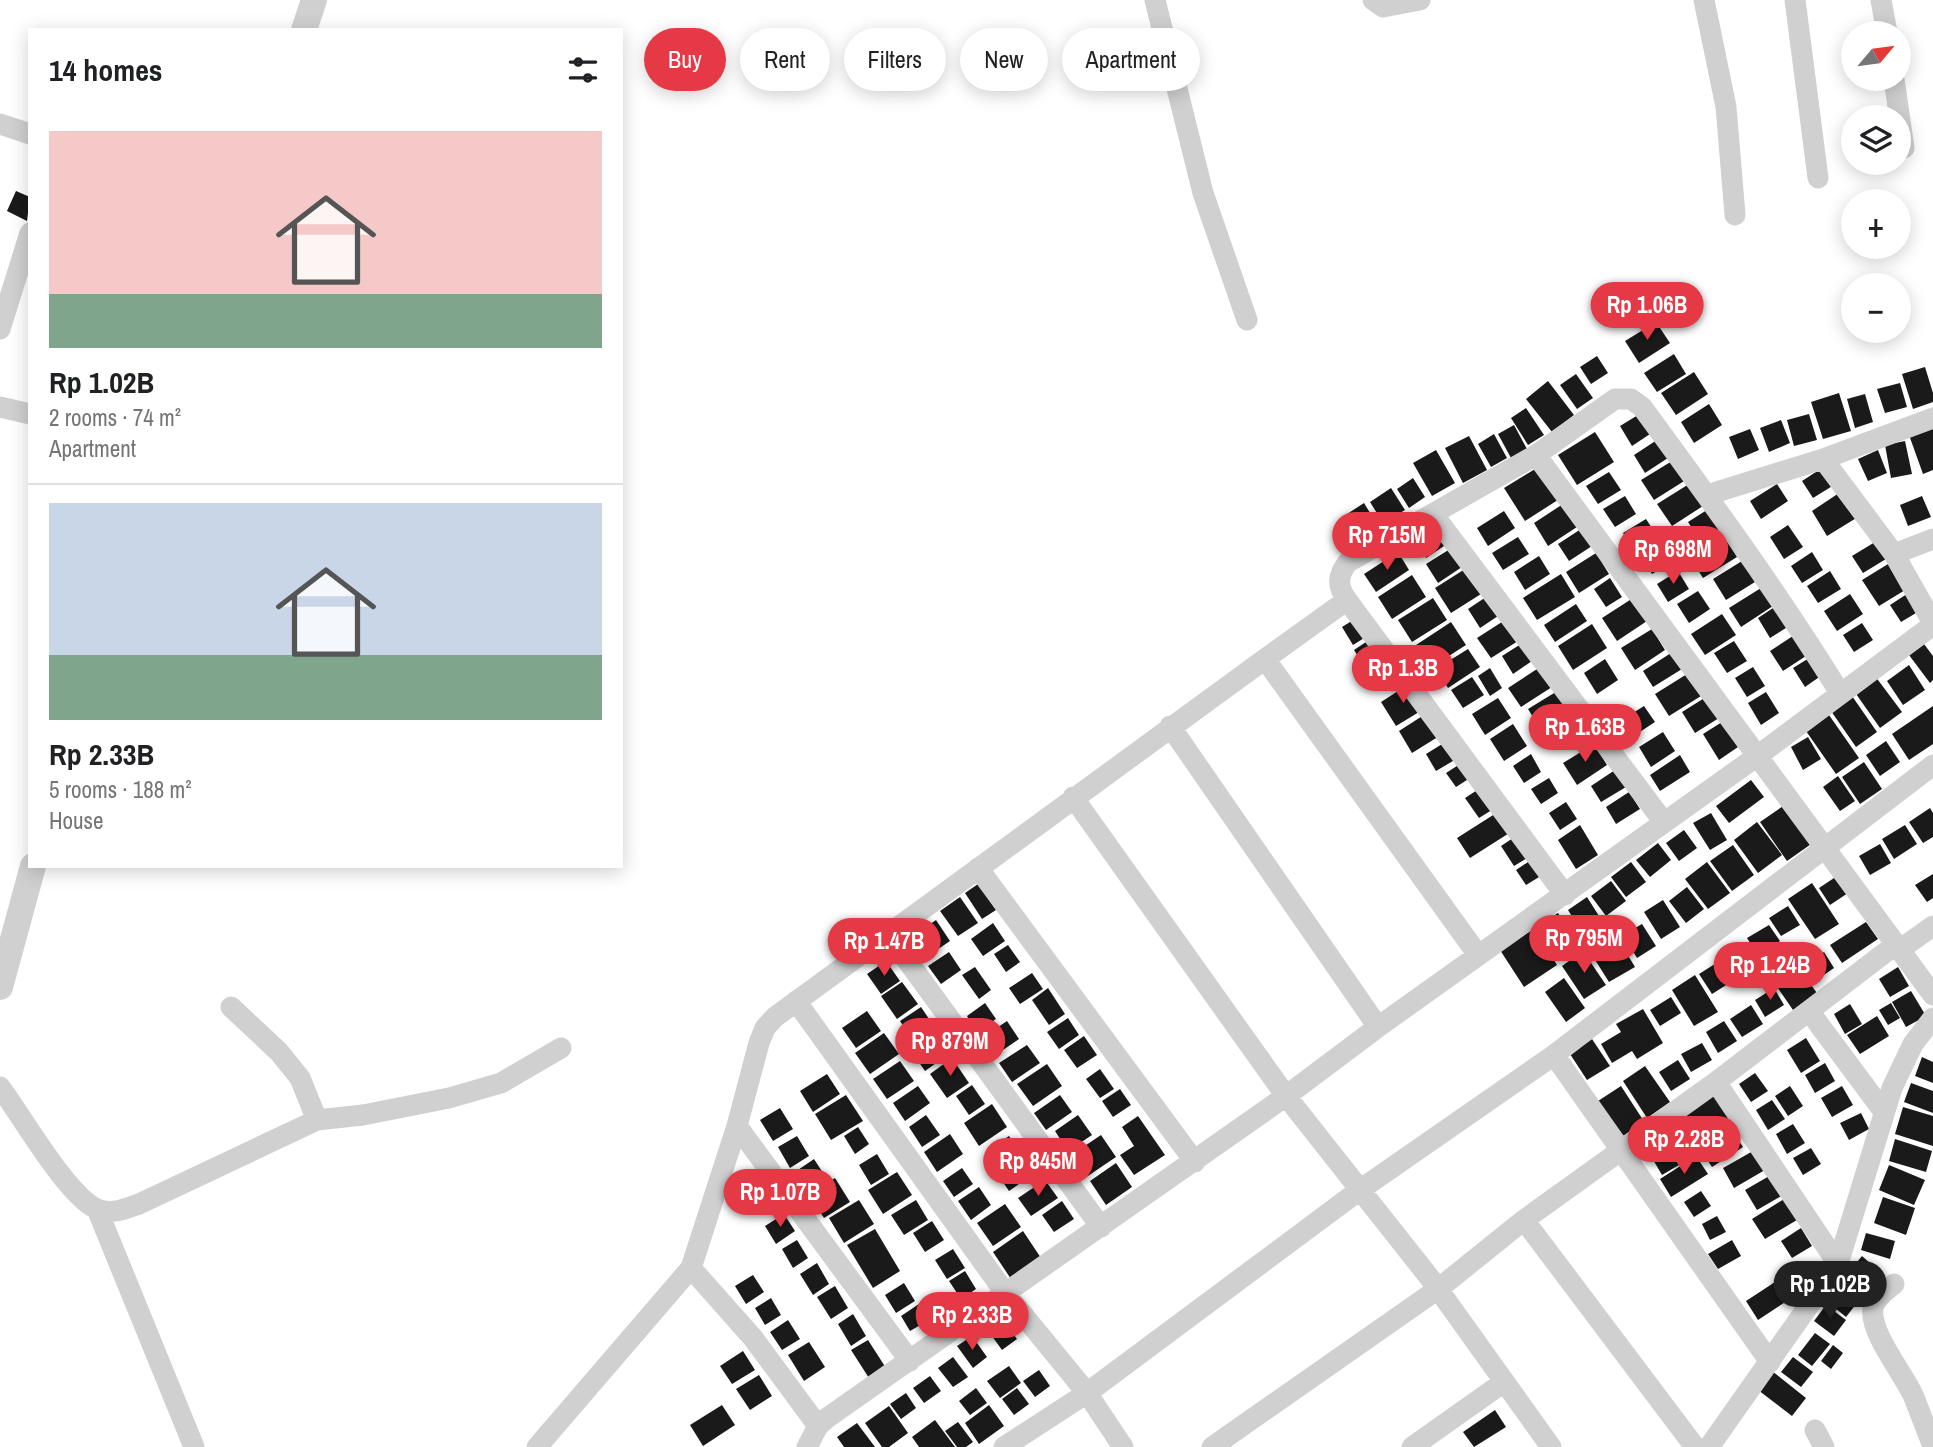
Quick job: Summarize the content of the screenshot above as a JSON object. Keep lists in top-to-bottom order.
{
  "north": "top right",
  "page": {
    "map_buttons": ["+", "−"],
    "chip": [
      "Buy",
      "Rent",
      "Filters",
      "New",
      "Apartment"
    ],
    "heading": "14 homes",
    "list": [
      {
        "name": "Rp 1.02B",
        "note": "2 rooms · 74 m² · Apartment"
      },
      {
        "name": "Rp 2.33B",
        "note": "5 rooms · 188 m² · House"
      }
    ],
    "price": [
      "Rp 1.06B",
      "Rp 715M",
      "Rp 698M",
      "Rp 1.3B",
      "Rp 1.63B",
      "Rp 795M",
      "Rp 1.47B",
      "Rp 1.24B",
      "Rp 879M",
      "Rp 2.28B",
      "Rp 845M",
      "Rp 1.07B",
      "Rp 1.02B",
      "Rp 2.33B"
    ]
  }
}
